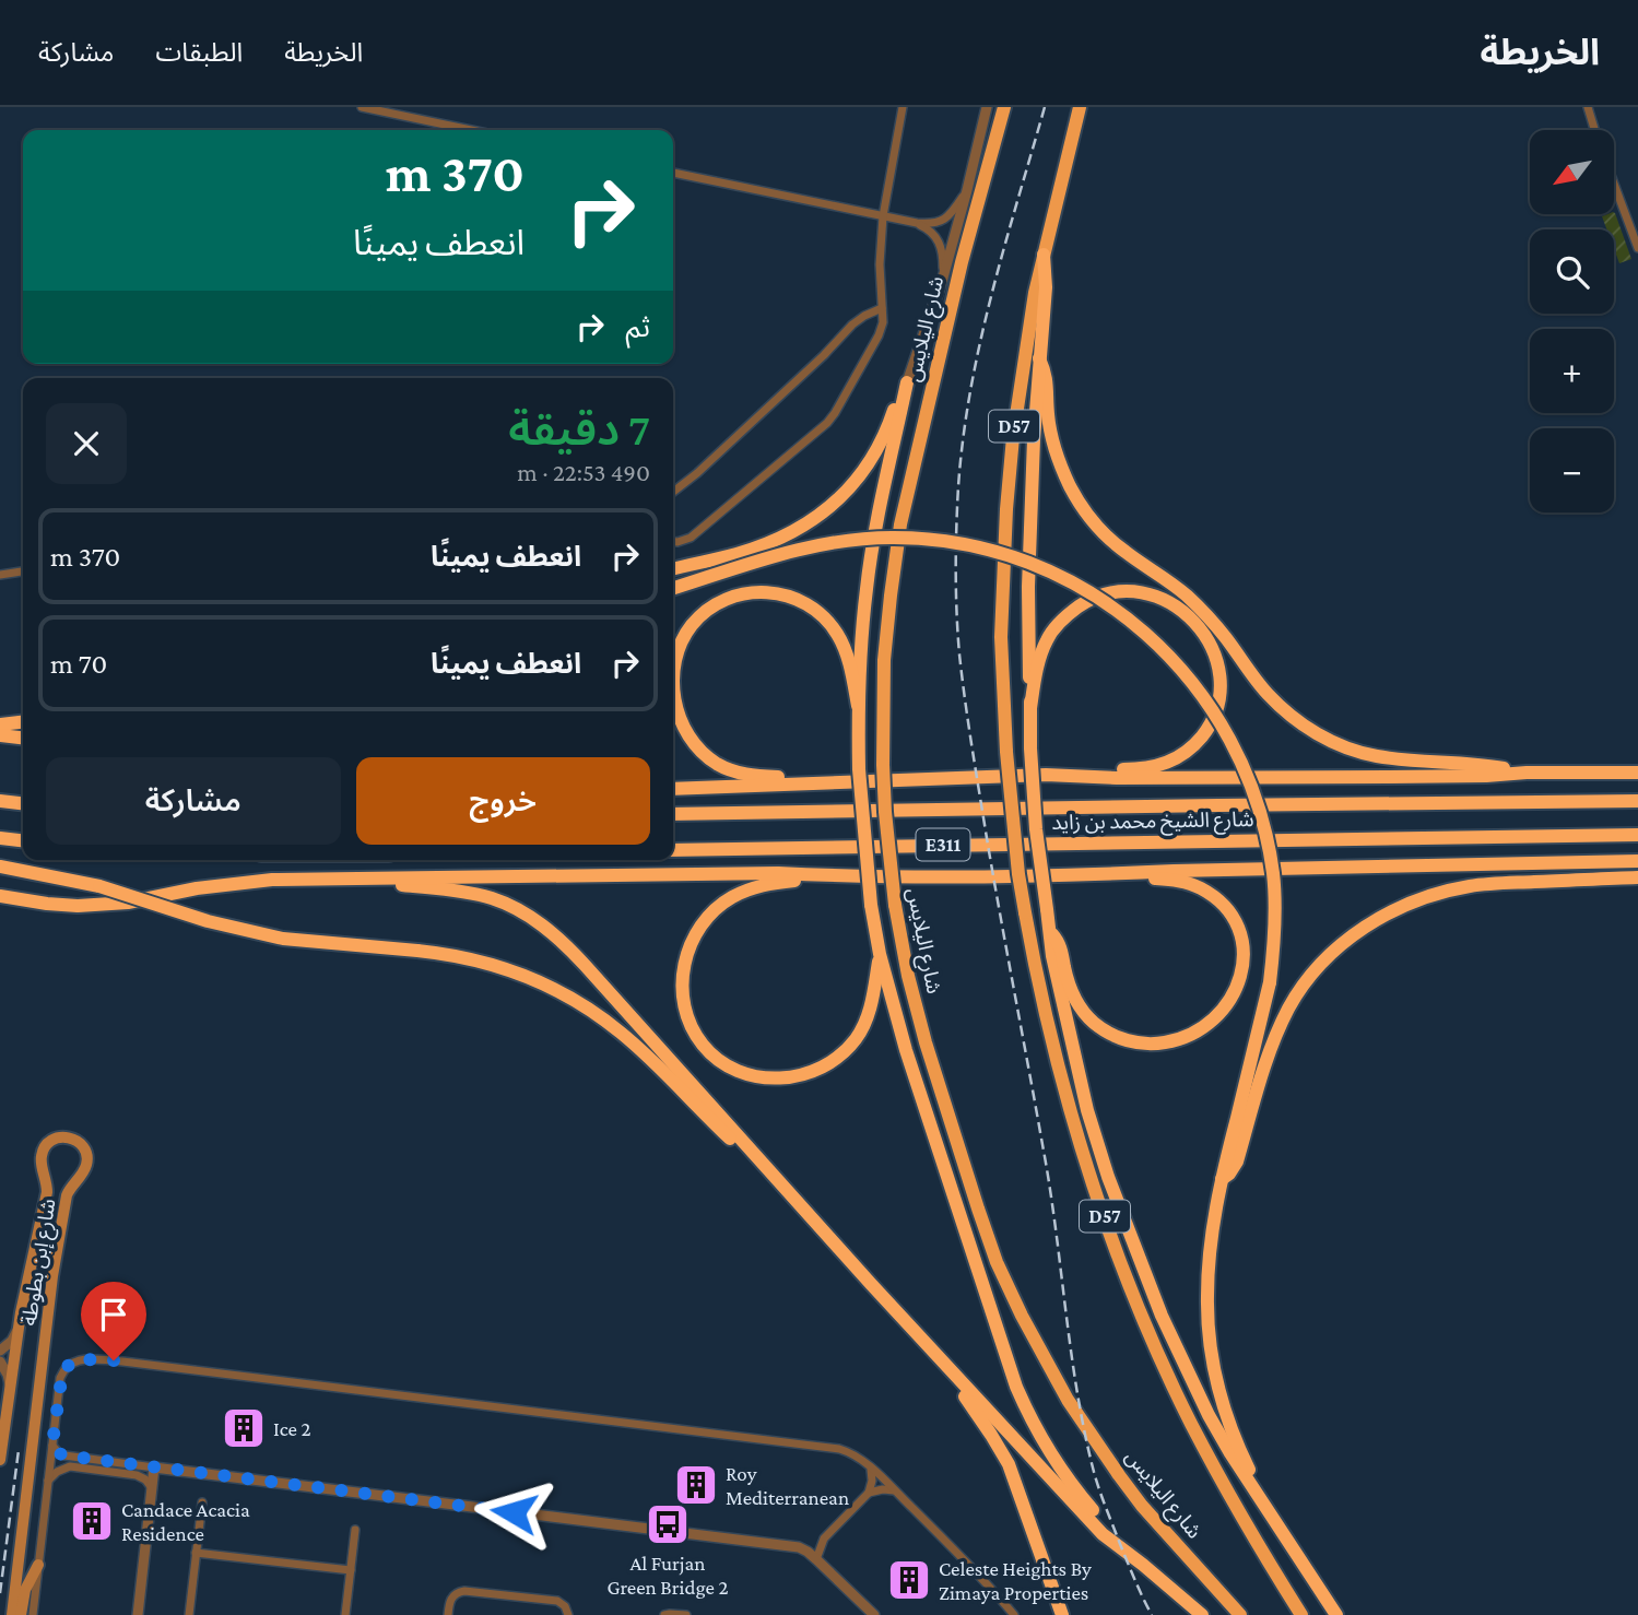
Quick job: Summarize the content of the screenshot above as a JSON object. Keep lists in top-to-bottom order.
{
  "streets": {
    "highway": [
      "شارع اليلايس",
      "D57",
      "شارع الشيخ محمد بن زايد",
      "E311"
    ],
    "main road": ["شارع إبن بطوطة"]
  },
  "places": {
    "building": [
      "Ice 2",
      "Roy Mediterranean",
      "Candace Acacia Residence",
      "Celeste Heights By Zimaya Properties"
    ],
    "bus stop": ["Al Furjan Green Bridge 2"]
  },
  "north": "bottom left",
  "page": {
    "header": "الخريطة",
    "nav": ["الخريطة", "الطبقات", "مشاركة"],
    "map_buttons": ["+", "−"],
    "turn": ["370 m", "انعطف يمينًا"],
    "then": "ثم",
    "heading": ["7 دقيقة", "490 m · 22:53"],
    "list": [
      {
        "name": "انعطف يمينًا",
        "value": "370 m"
      },
      {
        "name": "انعطف يمينًا",
        "value": "70 m"
      }
    ],
    "buttons": ["خروج", "مشاركة"]
  }
}
